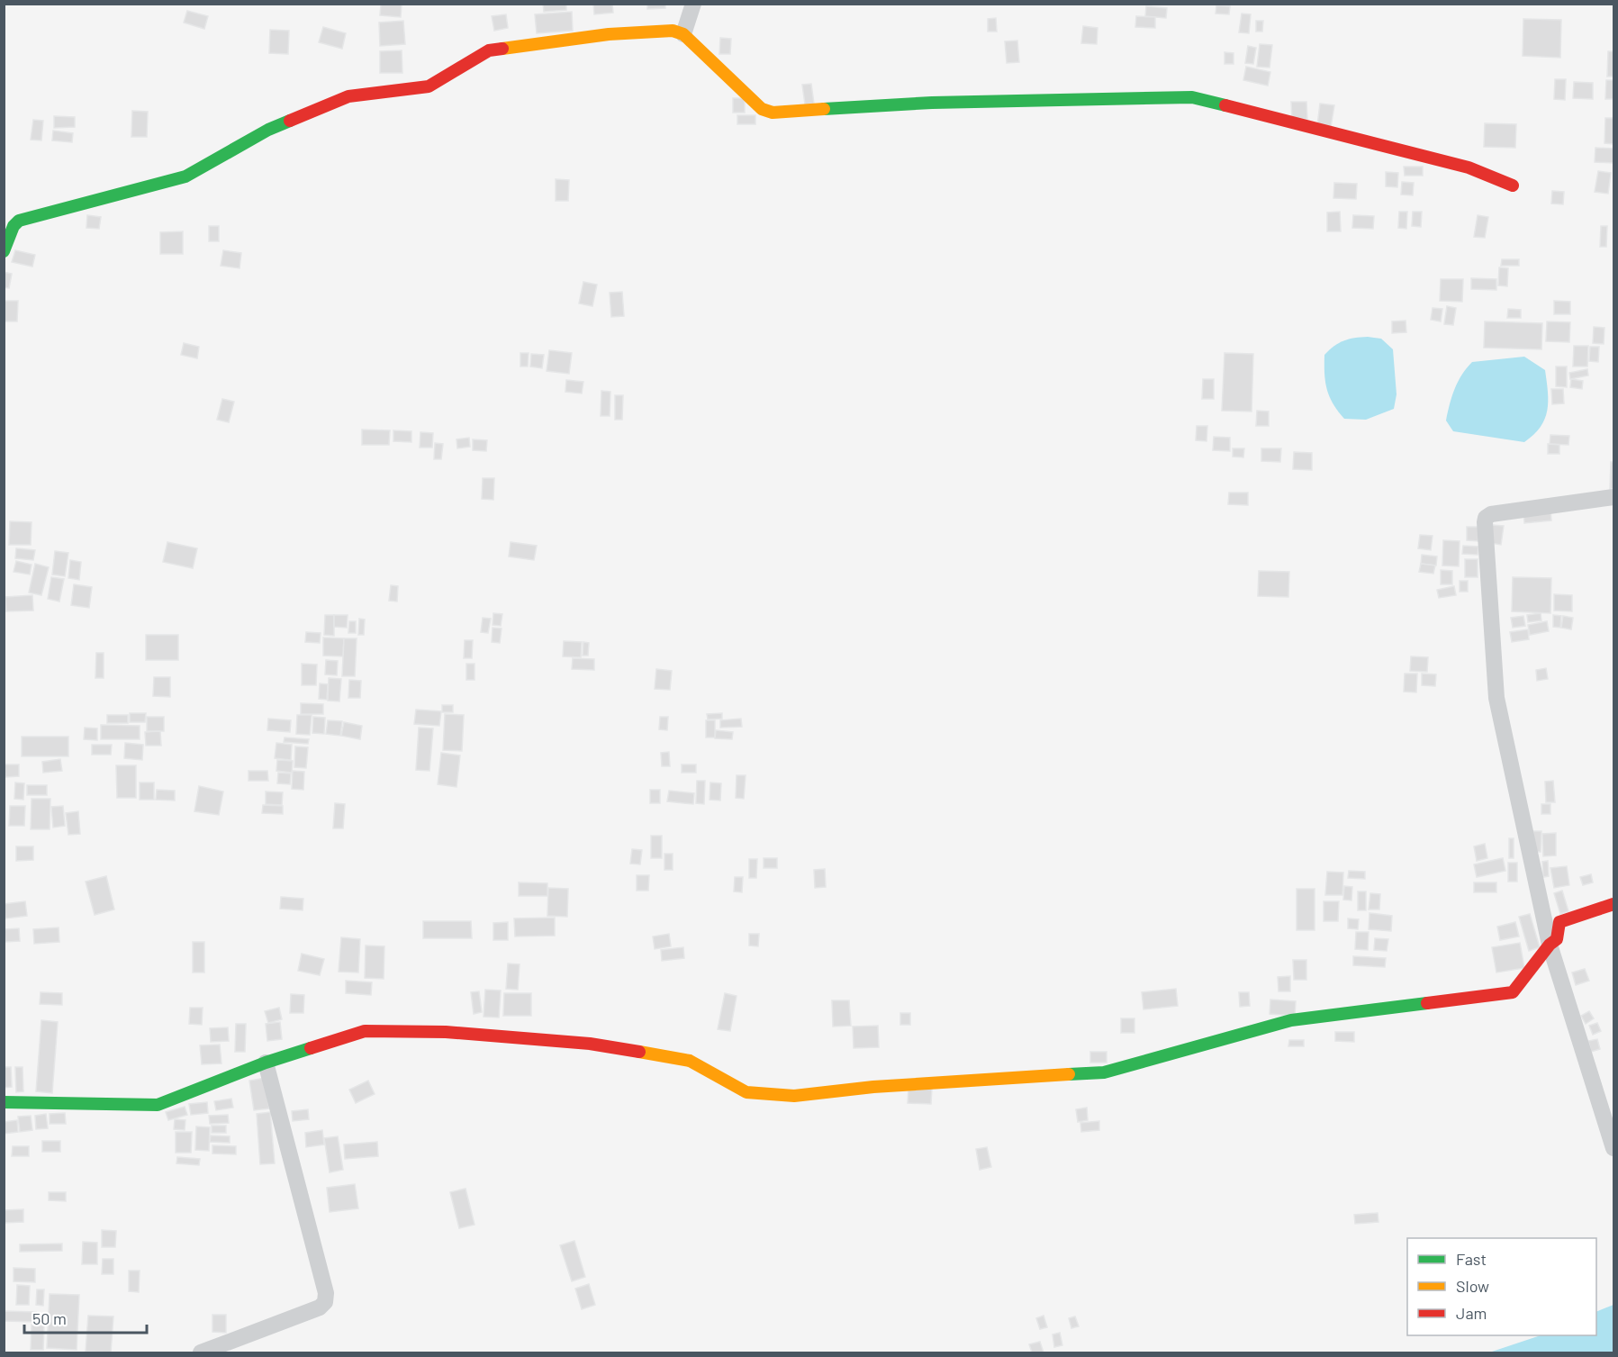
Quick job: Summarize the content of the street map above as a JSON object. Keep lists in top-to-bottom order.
{
  "legend": ["Fast", "Slow", "Jam"],
  "scale_bar": "50 m"
}
